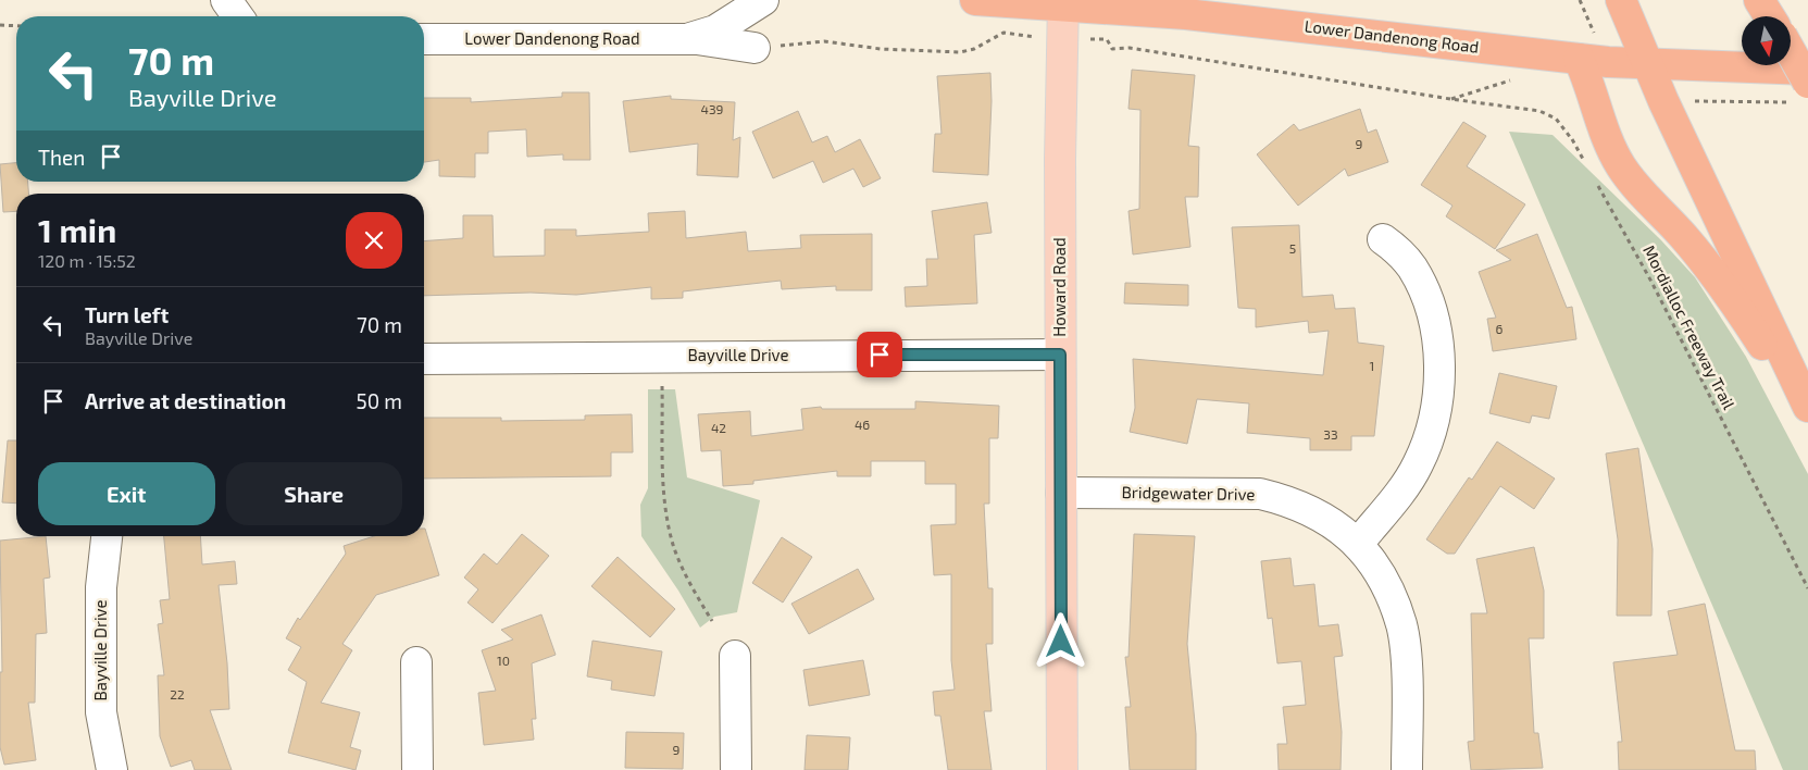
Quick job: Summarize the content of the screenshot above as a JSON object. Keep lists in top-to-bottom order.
{
  "streets": {
    "highway": ["Lower Dandenong Road"],
    "main road": ["Howard Road"],
    "street": ["Bayville Drive", "Bridgewater Drive"],
    "path": ["Mordialloc Freeway Trail"]
  },
  "crossings": [
    ["Lower Dandenong Road", "Howard Road"],
    ["Howard Road", "Bayville Drive"],
    ["Howard Road", "Bridgewater Drive"]
  ],
  "house_numbers": [
    "439",
    "9",
    "5",
    "6",
    "1",
    "46",
    "42",
    "33",
    "10",
    "22",
    "9"
  ],
  "north": "bottom",
  "page": {
    "turn": ["70 m", "Bayville Drive"],
    "then": "Then",
    "heading": ["1 min", "120 m · 15:52"],
    "list": [
      {
        "name": "Turn left",
        "note": "Bayville Drive",
        "value": "70 m"
      },
      {
        "name": "Arrive at destination",
        "value": "50 m"
      }
    ],
    "buttons": ["Exit", "Share"]
  }
}
